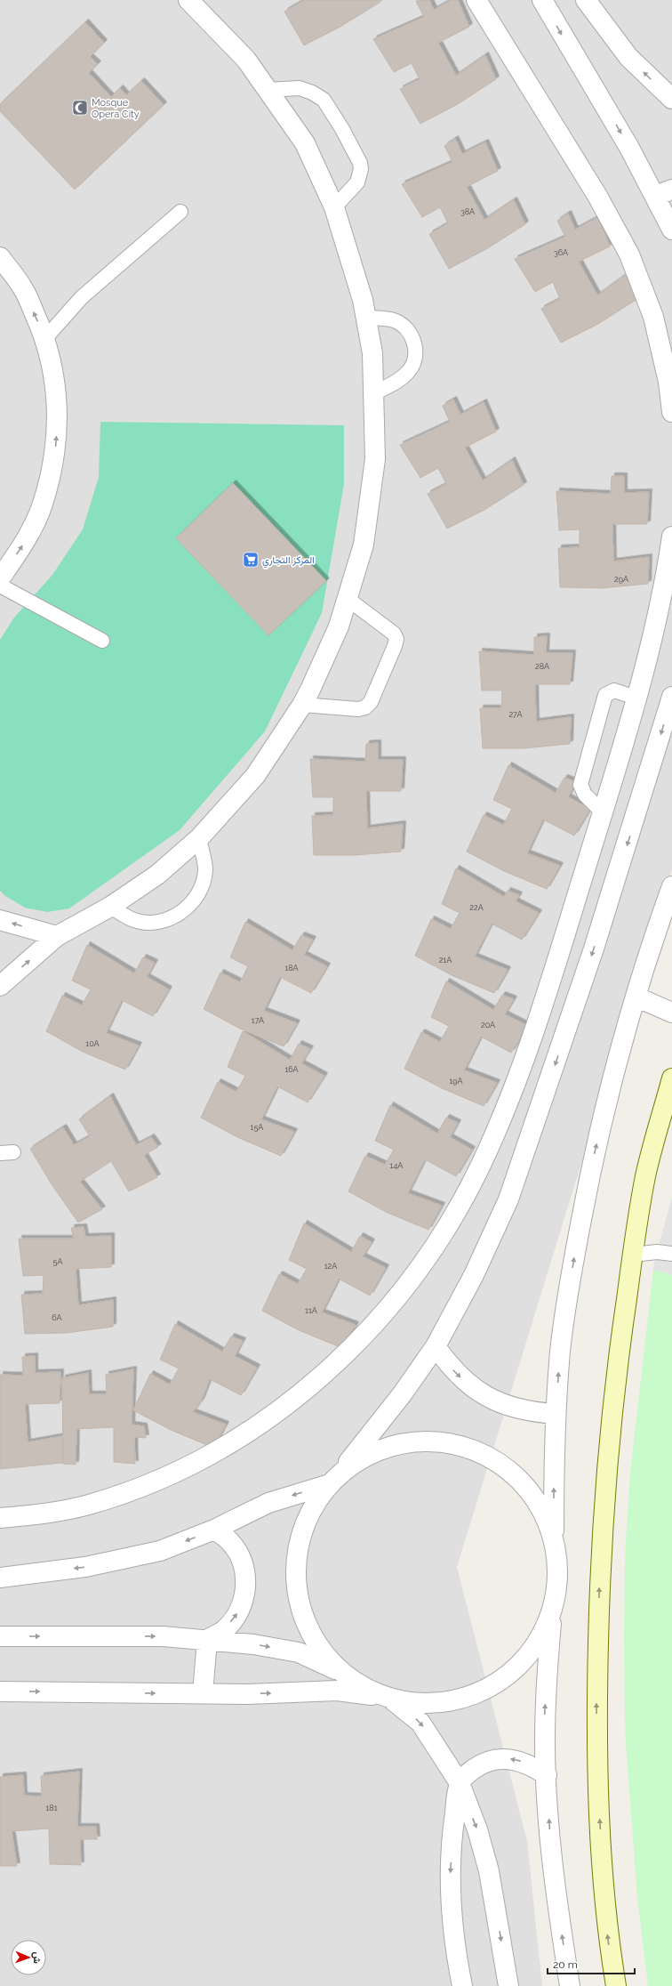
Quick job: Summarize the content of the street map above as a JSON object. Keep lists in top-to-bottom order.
{
  "places": {
    "mosque": ["Mosque Opera City"],
    "supermarket": ["المركز التجاري"]
  },
  "house_numbers": [
    "38A",
    "36A",
    "29A",
    "28A",
    "27A",
    "22A",
    "21A",
    "18A",
    "17A",
    "20A",
    "10A",
    "16A",
    "19A",
    "15A",
    "14A",
    "5A",
    "12A",
    "11A",
    "6A",
    "181"
  ],
  "scale_bar": "20 m",
  "north": "right"
}
